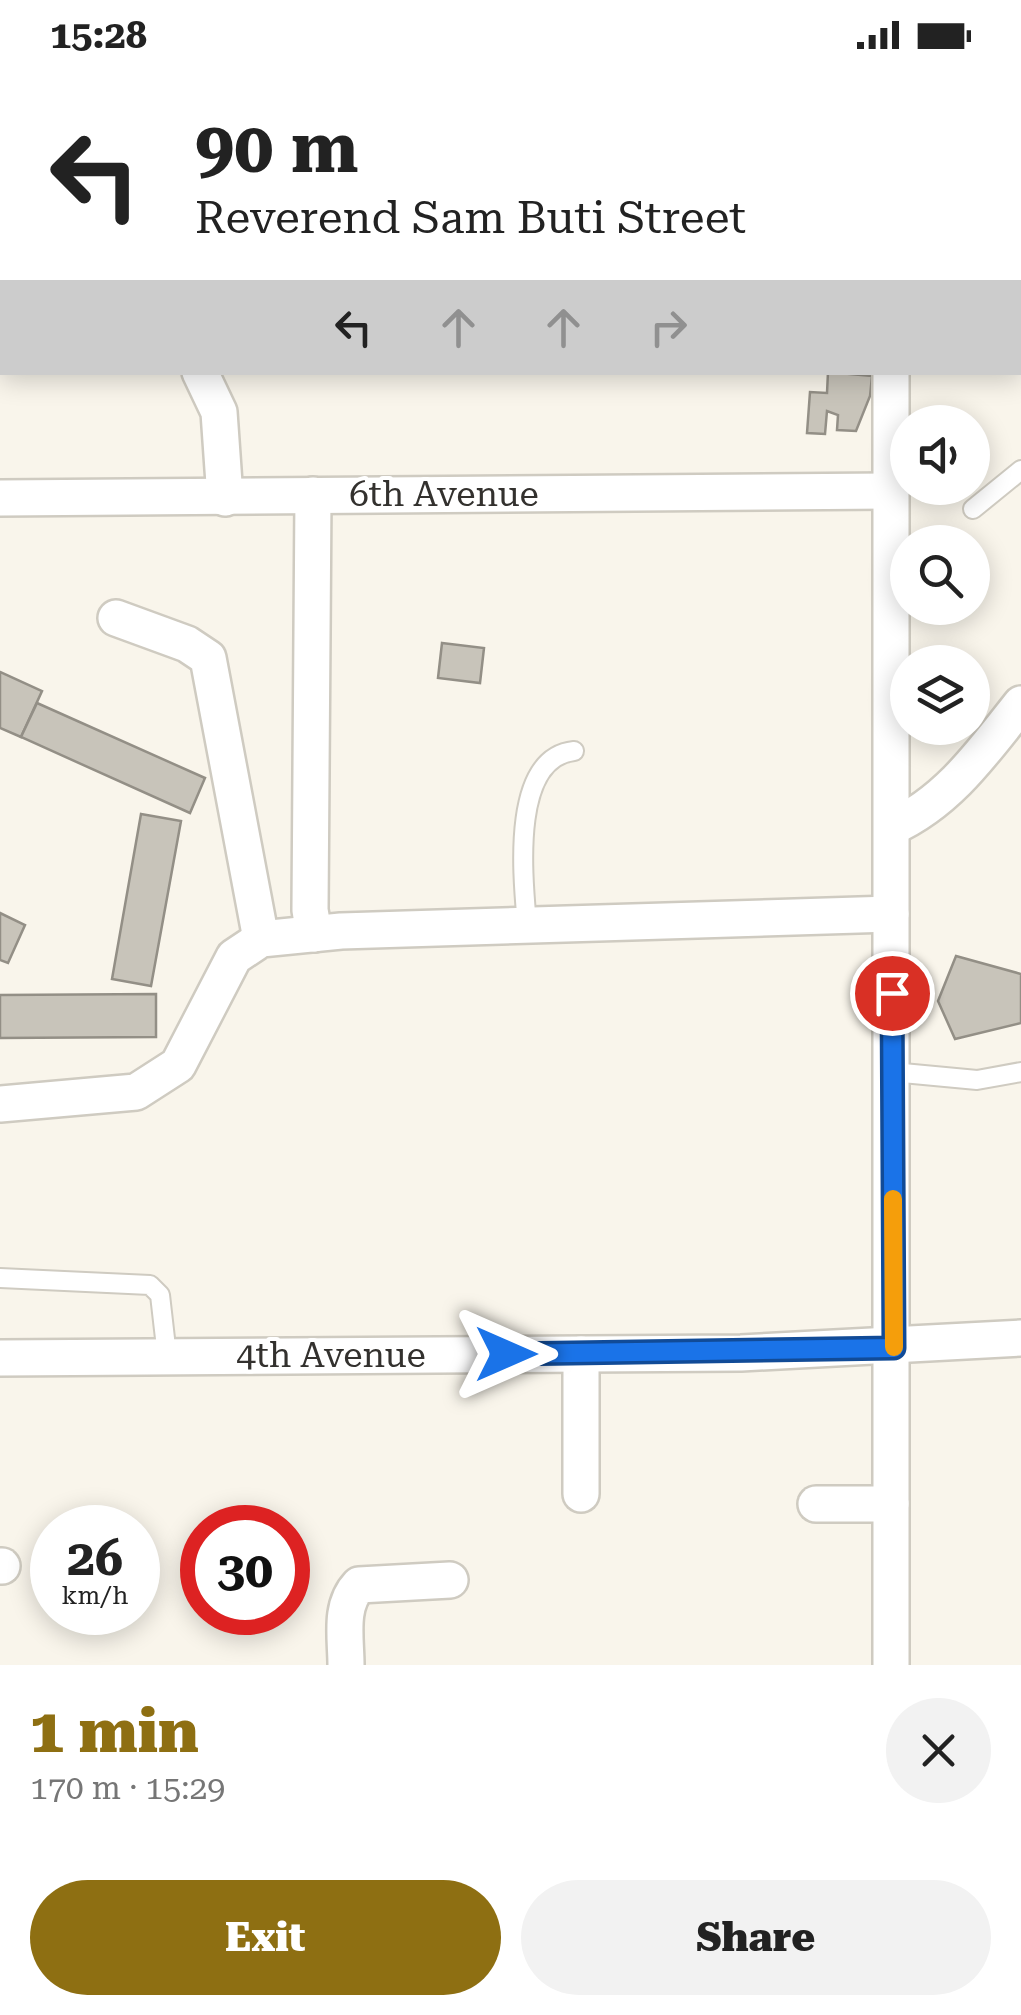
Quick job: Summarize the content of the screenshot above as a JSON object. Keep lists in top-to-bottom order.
{
  "streets": {
    "street": ["6th Avenue", "4th Avenue"]
  },
  "page": {
    "status": "15:28",
    "turn": ["90 m", "Reverend Sam Buti Street"],
    "speed": "26 km/h",
    "limit": "30",
    "heading": ["1 min", "170 m · 15:29"],
    "buttons": ["Exit", "Share"]
  }
}
